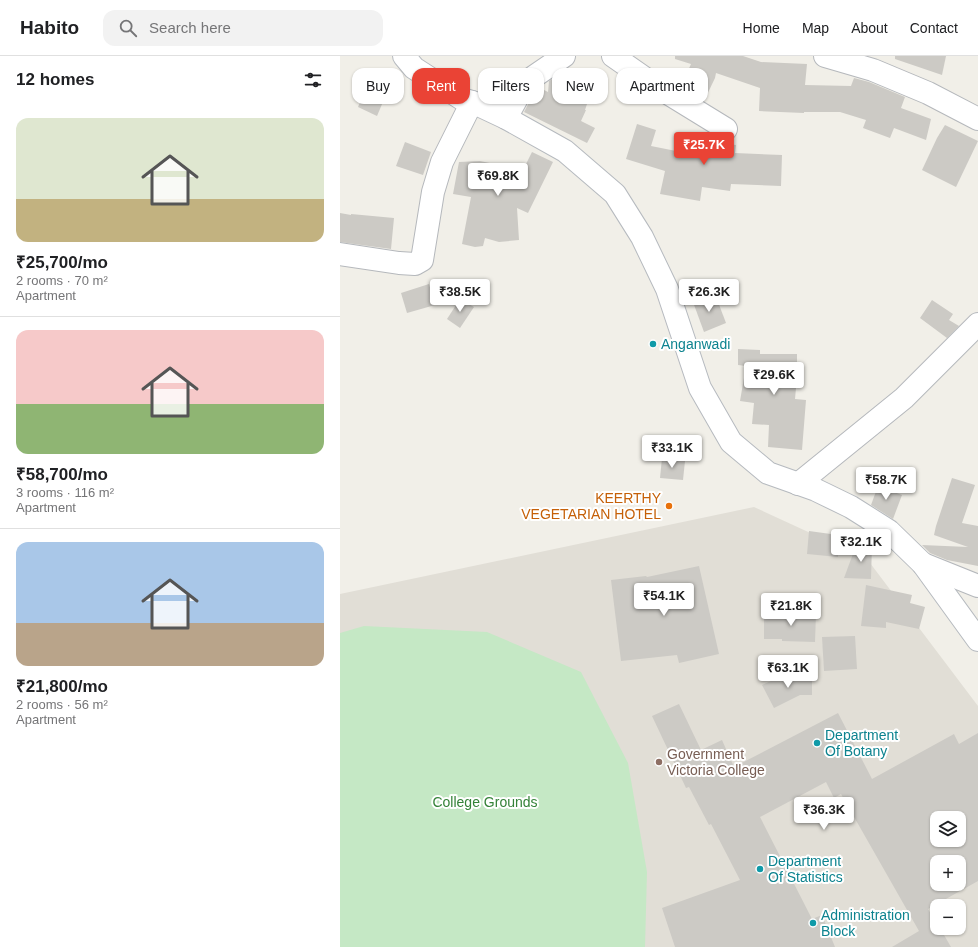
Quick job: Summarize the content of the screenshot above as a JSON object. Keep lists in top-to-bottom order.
{
  "parks": ["College Grounds"],
  "places": [
    "Anganwadi",
    "KEERTHY VEGETARIAN HOTEL",
    "Department Of Botany",
    "Government Victoria College",
    "Department Of Statistics",
    "Administration Block"
  ],
  "page": {
    "header": "Habito",
    "search": "Search here",
    "nav": [
      "Home",
      "Map",
      "About",
      "Contact"
    ],
    "heading": "12 homes",
    "chip": [
      "Buy",
      "Rent",
      "Filters",
      "New",
      "Apartment"
    ],
    "list": [
      {
        "name": "₹25,700/mo",
        "note": "2 rooms · 70 m² · Apartment"
      },
      {
        "name": "₹58,700/mo",
        "note": "3 rooms · 116 m² · Apartment"
      },
      {
        "name": "₹21,800/mo",
        "note": "2 rooms · 56 m² · Apartment"
      }
    ],
    "price": [
      "₹25.7K",
      "₹69.8K",
      "₹38.5K",
      "₹26.3K",
      "₹29.6K",
      "₹33.1K",
      "₹58.7K",
      "₹32.1K",
      "₹54.1K",
      "₹21.8K",
      "₹63.1K",
      "₹36.3K"
    ],
    "map_buttons": ["+", "−"]
  }
}
